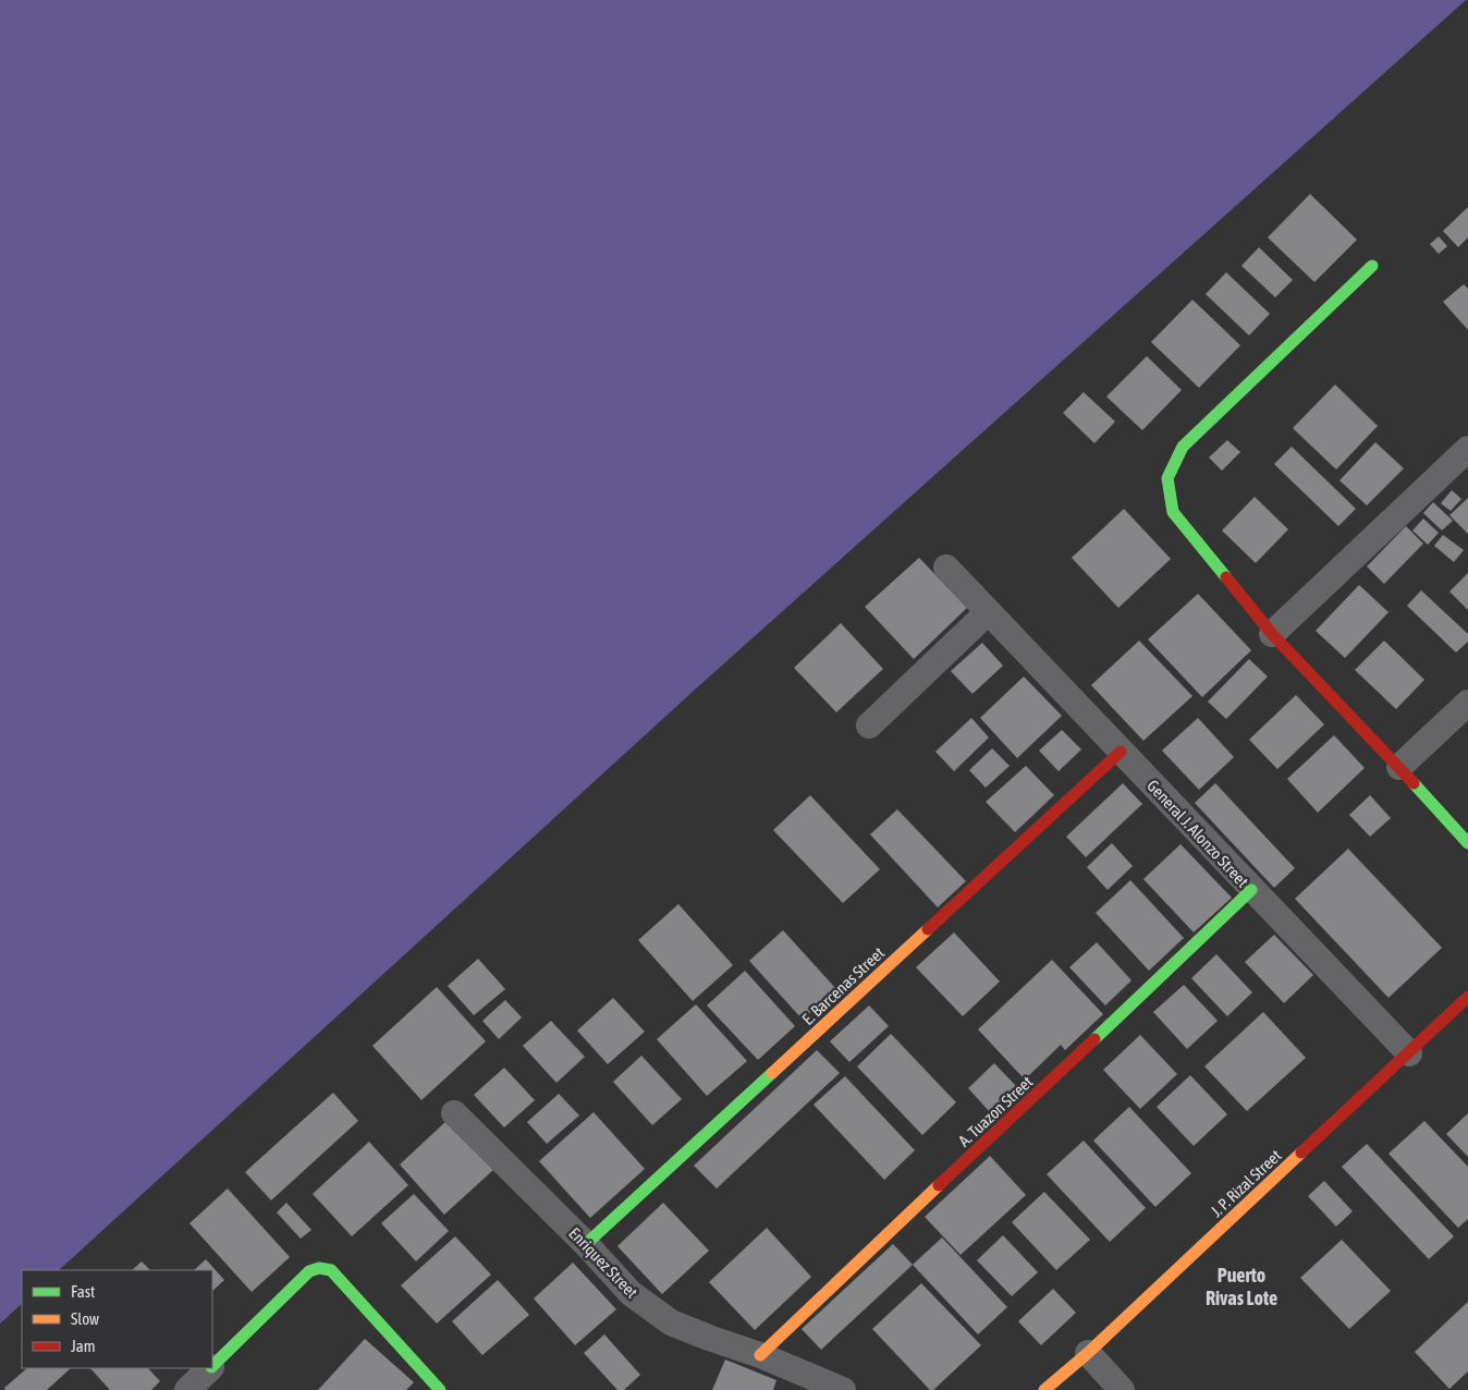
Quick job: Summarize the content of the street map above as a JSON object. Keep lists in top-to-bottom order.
{
  "streets": {
    "street": [
      "General J. Alonzo Street",
      "E. Barcenas Street",
      "A. Tuazon Street",
      "J. P. Rizal Street",
      "Enriquez Street"
    ]
  },
  "crossings": [
    ["General J. Alonzo Street", "E. Barcenas Street"],
    ["General J. Alonzo Street", "A. Tuazon Street"],
    ["General J. Alonzo Street", "J. P. Rizal Street"],
    ["E. Barcenas Street", "Enriquez Street"],
    ["A. Tuazon Street", "Enriquez Street"]
  ],
  "districts": ["Puerto Rivas Lote"],
  "legend": ["Fast", "Slow", "Jam"]
}
